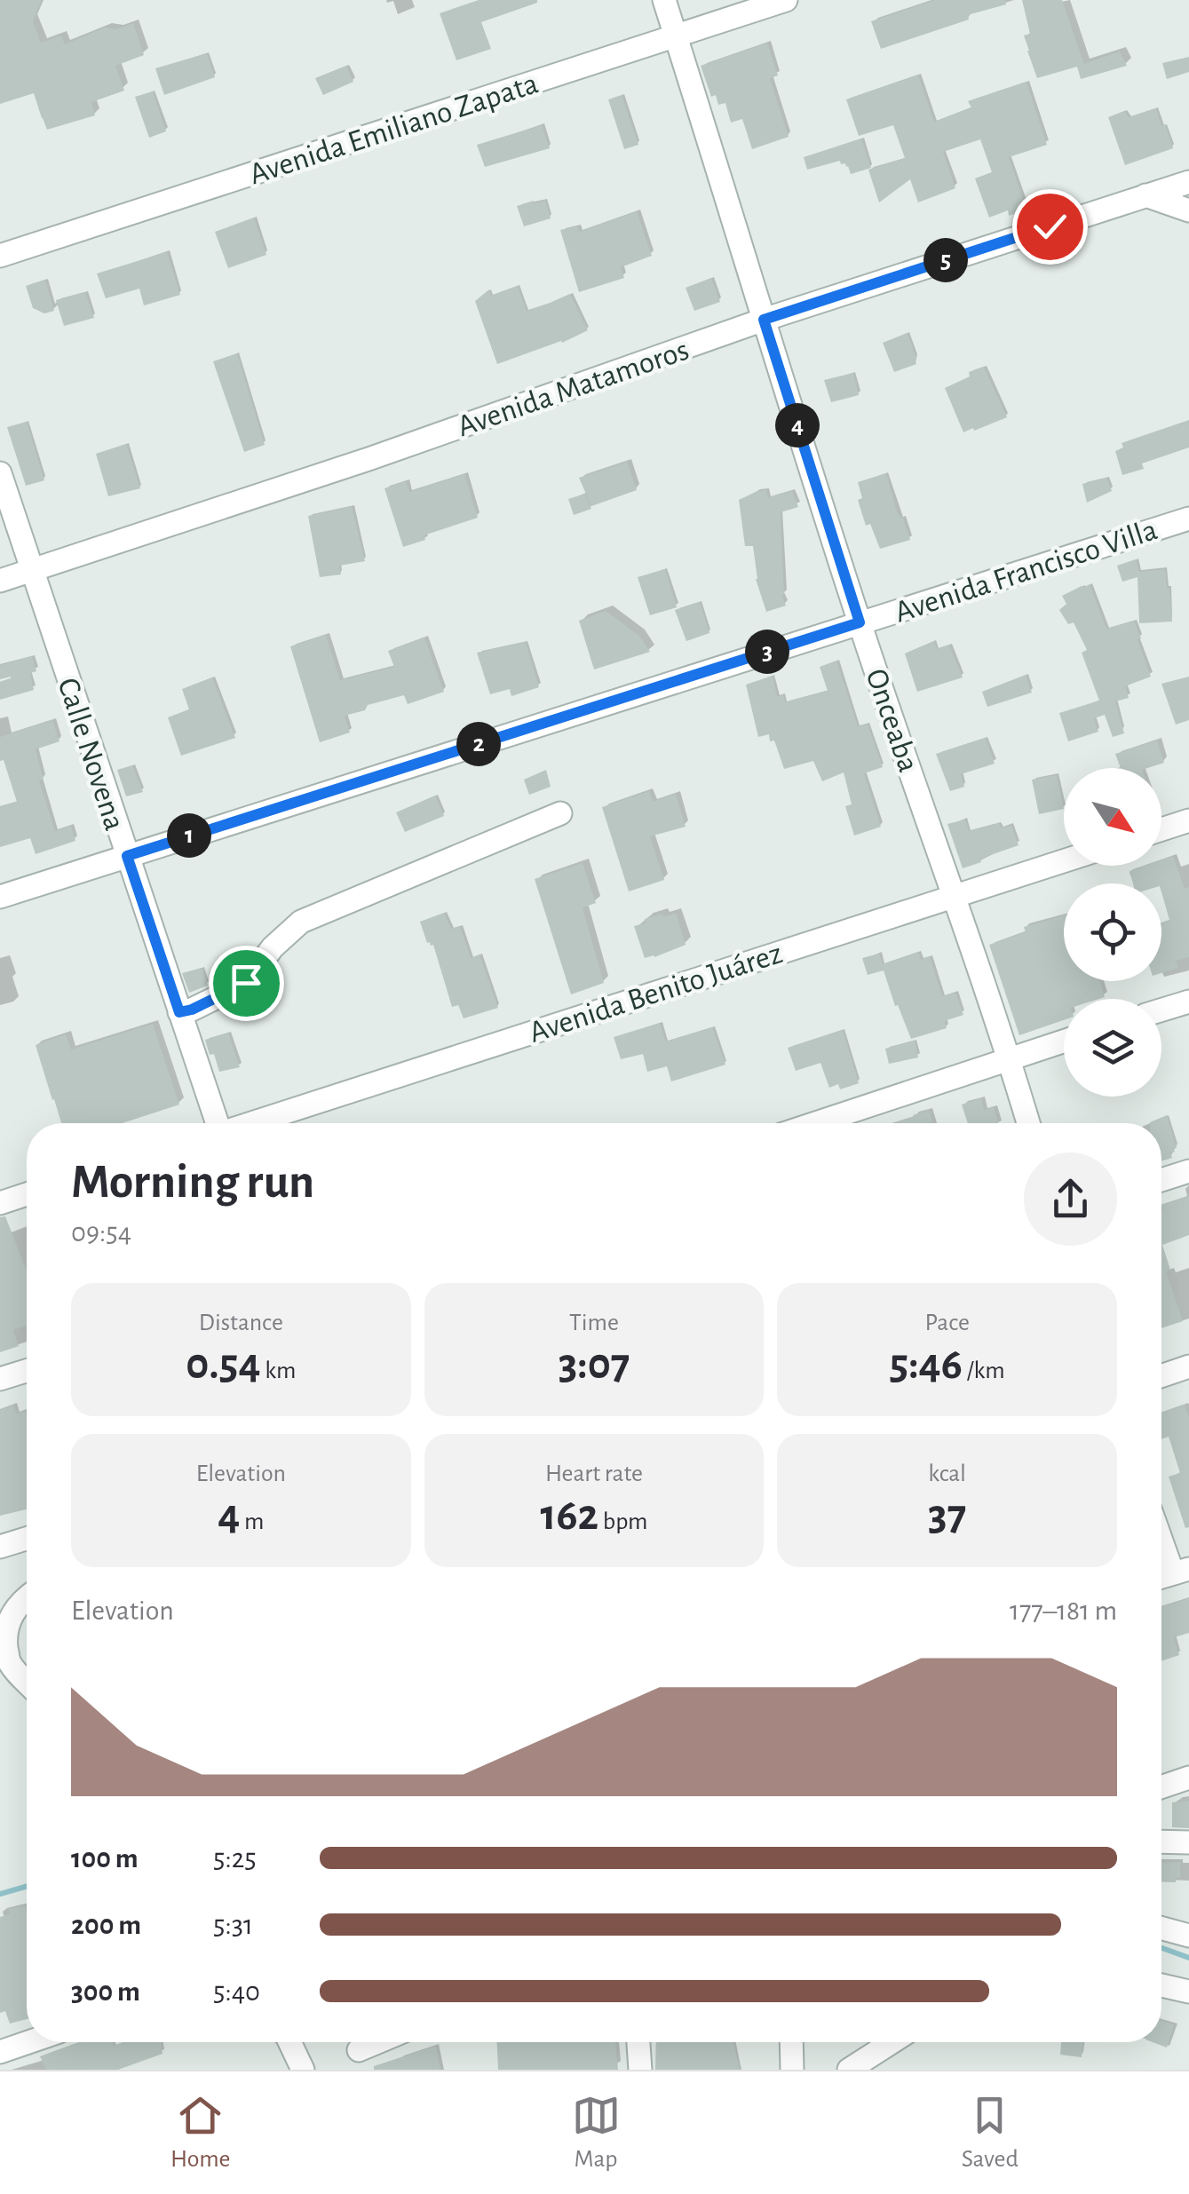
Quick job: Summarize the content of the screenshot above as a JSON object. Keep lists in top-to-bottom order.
{
  "streets": {
    "street": [
      "Avenida Emiliano Zapata",
      "Avenida Matamoros",
      "Avenida Francisco Villa",
      "Onceaba",
      "Calle Novena",
      "Avenida Benito Juárez"
    ]
  },
  "crossings": [
    ["Avenida Emiliano Zapata", "Onceaba"],
    ["Avenida Matamoros", "Onceaba"],
    ["Avenida Matamoros", "Calle Novena"],
    ["Avenida Francisco Villa", "Onceaba"],
    ["Avenida Francisco Villa", "Calle Novena"],
    ["Onceaba", "Avenida Benito Juárez"]
  ],
  "north": "bottom right",
  "page": {
    "pins": [
      "5",
      "4",
      "3",
      "2",
      "1"
    ],
    "heading": ["Morning run", "09:54"],
    "stats": [
      ["Distance", "0.54 km"],
      ["Time", "3:07"],
      ["Pace", "5:46 /km"],
      ["Elevation", "4 m"],
      ["Heart rate", "162 bpm"],
      ["kcal", "37"]
    ],
    "chart": ["Elevation", "177–181 m"],
    "list": [
      {
        "name": "100 m",
        "note": "5:25"
      },
      {
        "name": "200 m",
        "note": "5:31"
      },
      {
        "name": "300 m",
        "note": "5:40"
      }
    ],
    "tabs": ["Home", "Map", "Saved"]
  }
}
